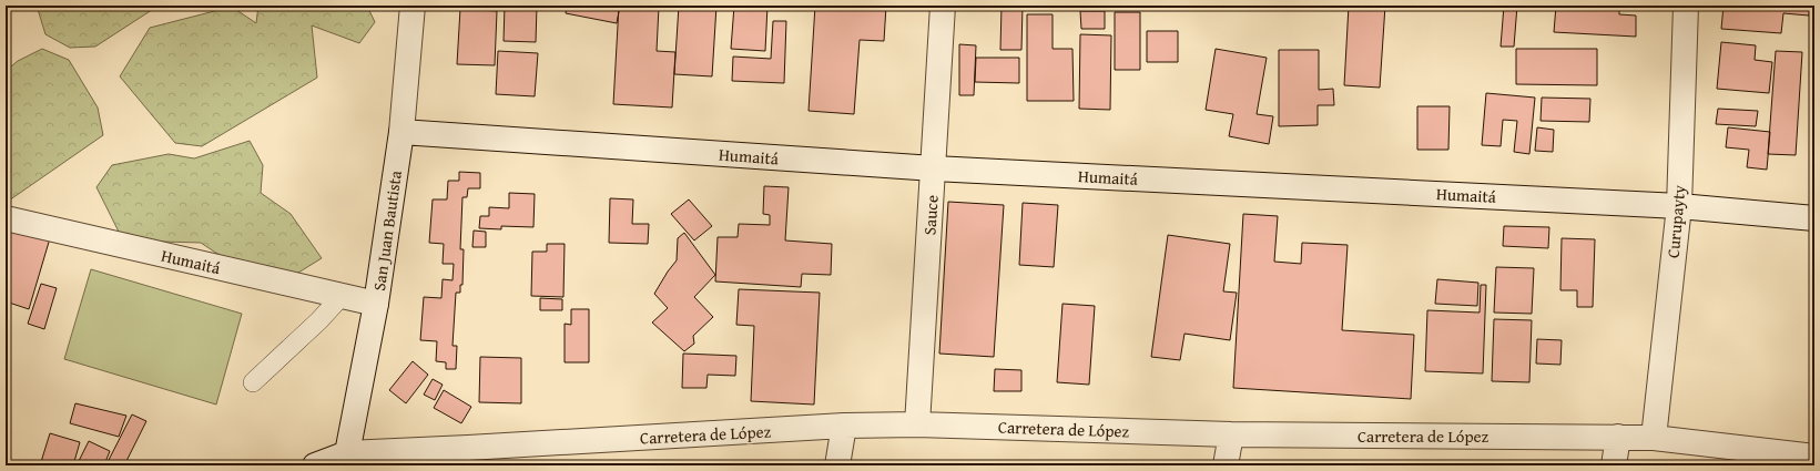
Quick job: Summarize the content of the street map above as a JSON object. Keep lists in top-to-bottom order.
{
  "streets": {
    "street": [
      "Humaitá",
      "Sauce",
      "Curupayty",
      "San Juan Bautista",
      "Carretera de López"
    ]
  },
  "crossings": [
    ["Humaitá", "Sauce"],
    ["Humaitá", "Curupayty"],
    ["Humaitá", "San Juan Bautista"],
    ["Sauce", "Carretera de López"],
    ["Curupayty", "Carretera de López"],
    ["San Juan Bautista", "Carretera de López"]
  ]
}
